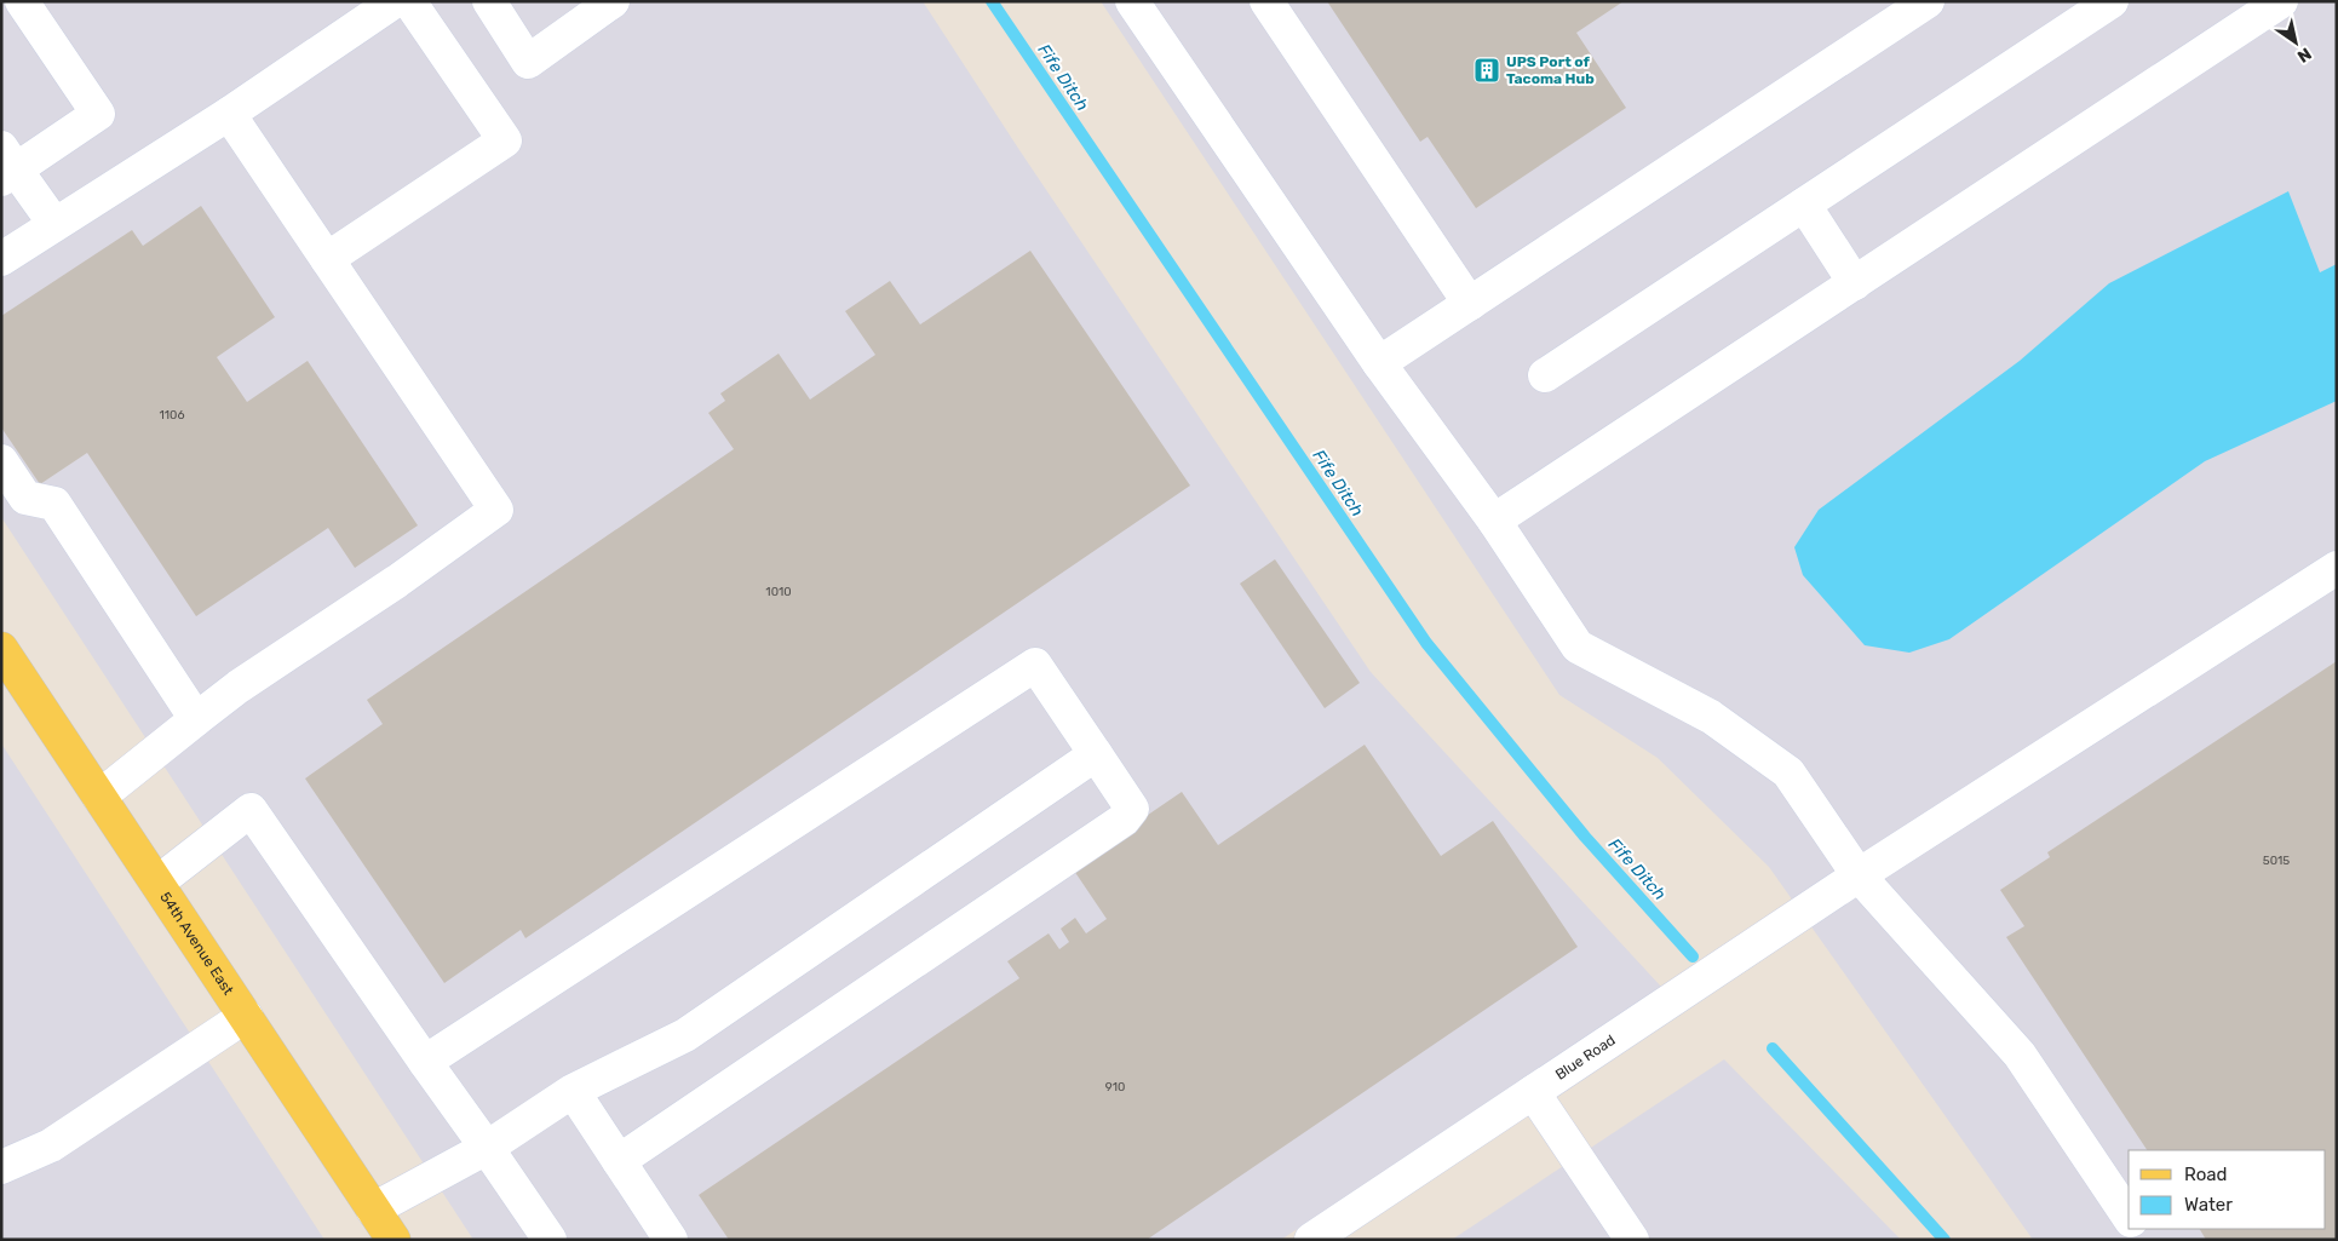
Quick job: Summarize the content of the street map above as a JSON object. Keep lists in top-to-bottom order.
{
  "streets": {
    "main road": ["54th Avenue East"],
    "street": ["Blue Road"]
  },
  "water": ["Fife Ditch"],
  "places": {
    "building": ["UPS Port of Tacoma Hub"]
  },
  "house_numbers": [
    "1106",
    "1010",
    "5015",
    "910"
  ],
  "legend": ["Road", "Water"],
  "north": "bottom right"
}
